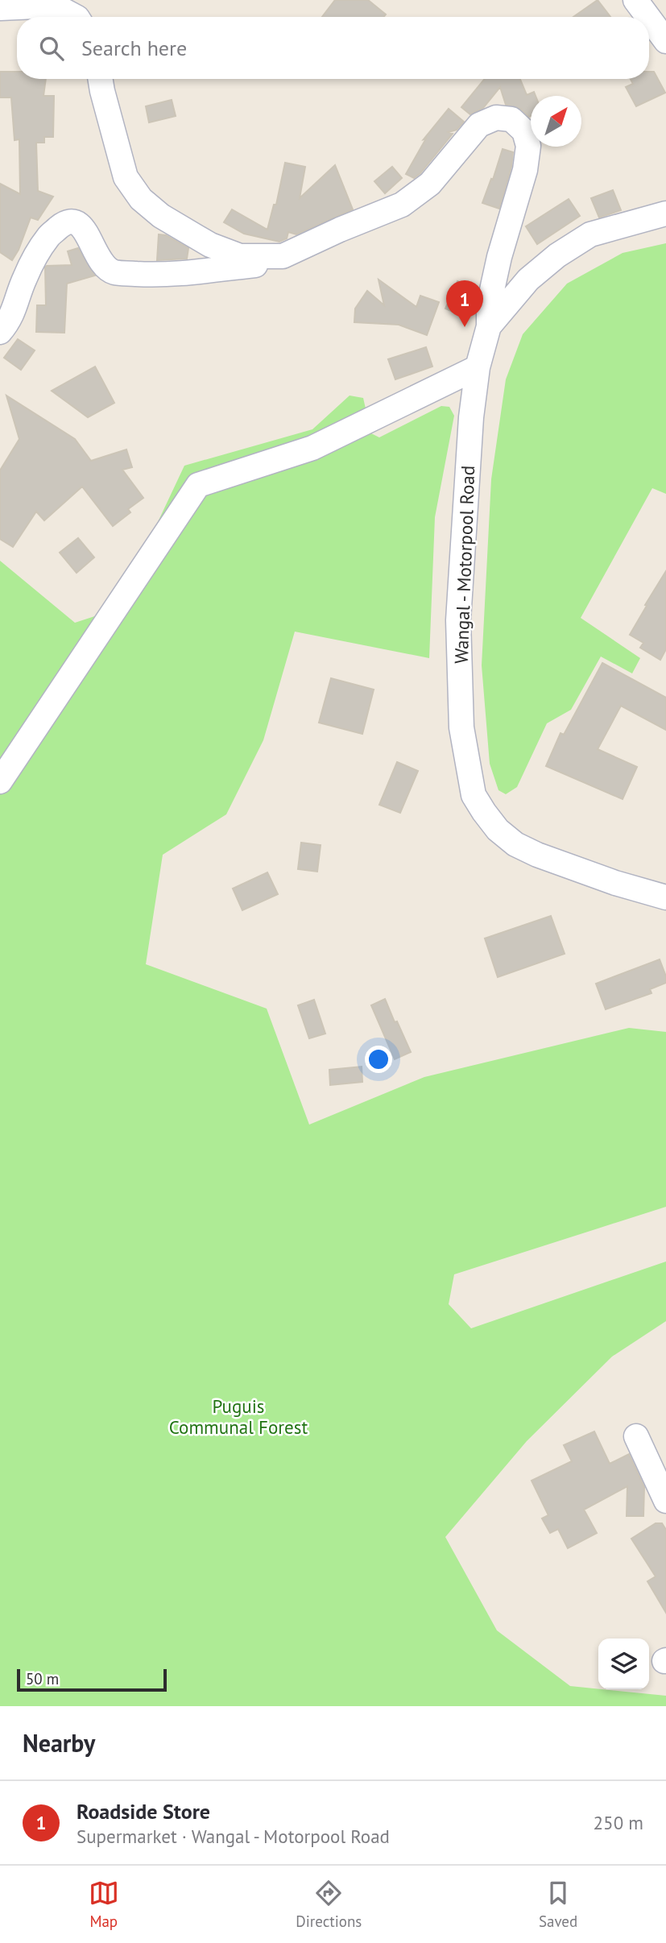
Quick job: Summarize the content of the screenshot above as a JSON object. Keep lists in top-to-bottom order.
{
  "streets": {
    "street": ["Wangal - Motorpool Road"]
  },
  "parks": ["Puguis Communal Forest"],
  "scale_bar": "50 m",
  "north": "top right",
  "page": {
    "search": "Search here",
    "pins": "1",
    "scale": "50 m",
    "heading": "Nearby",
    "list": [
      {
        "mark": "1",
        "name": "Roadside Store",
        "note": "Supermarket · Wangal - Motorpool Road",
        "value": "250 m"
      }
    ],
    "nav": ["Map", "Directions", "Saved"]
  }
}
